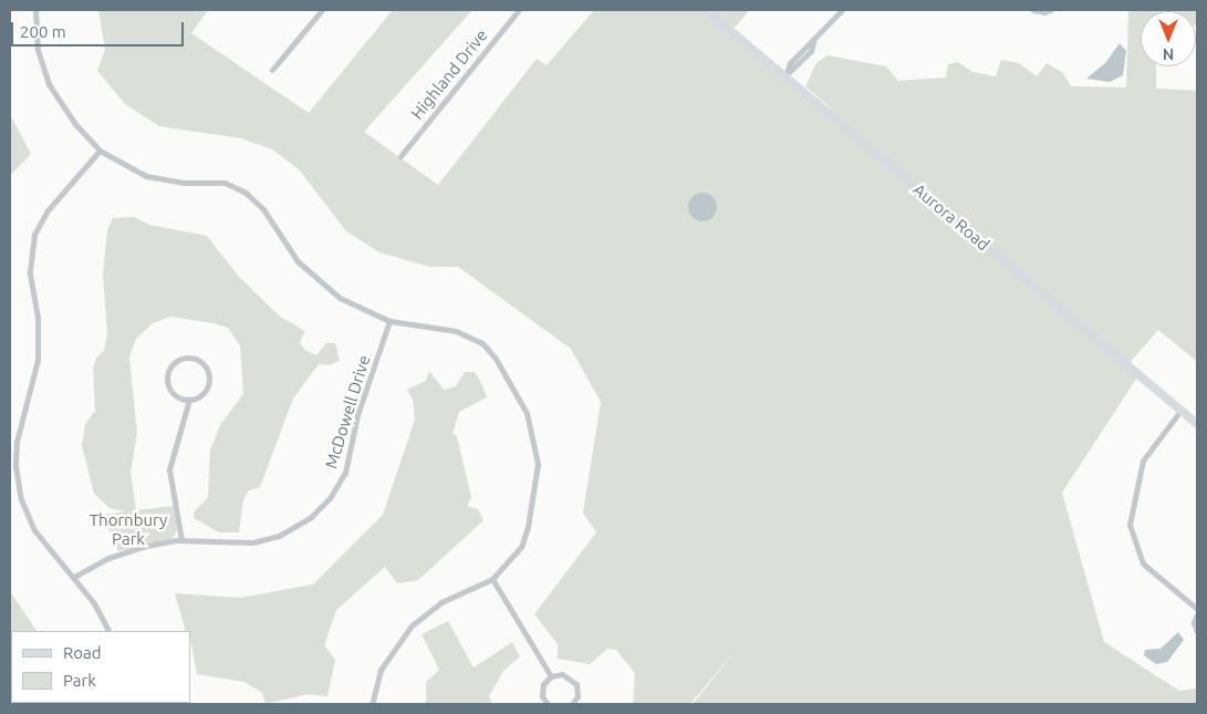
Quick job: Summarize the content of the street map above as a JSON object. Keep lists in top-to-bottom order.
{
  "streets": {
    "main road": ["Aurora Road"],
    "street": ["Highland Drive", "McDowell Drive"]
  },
  "parks": ["Thornbury Park"],
  "legend": ["Road", "Park"],
  "scale_bar": "200 m",
  "north": "bottom"
}
